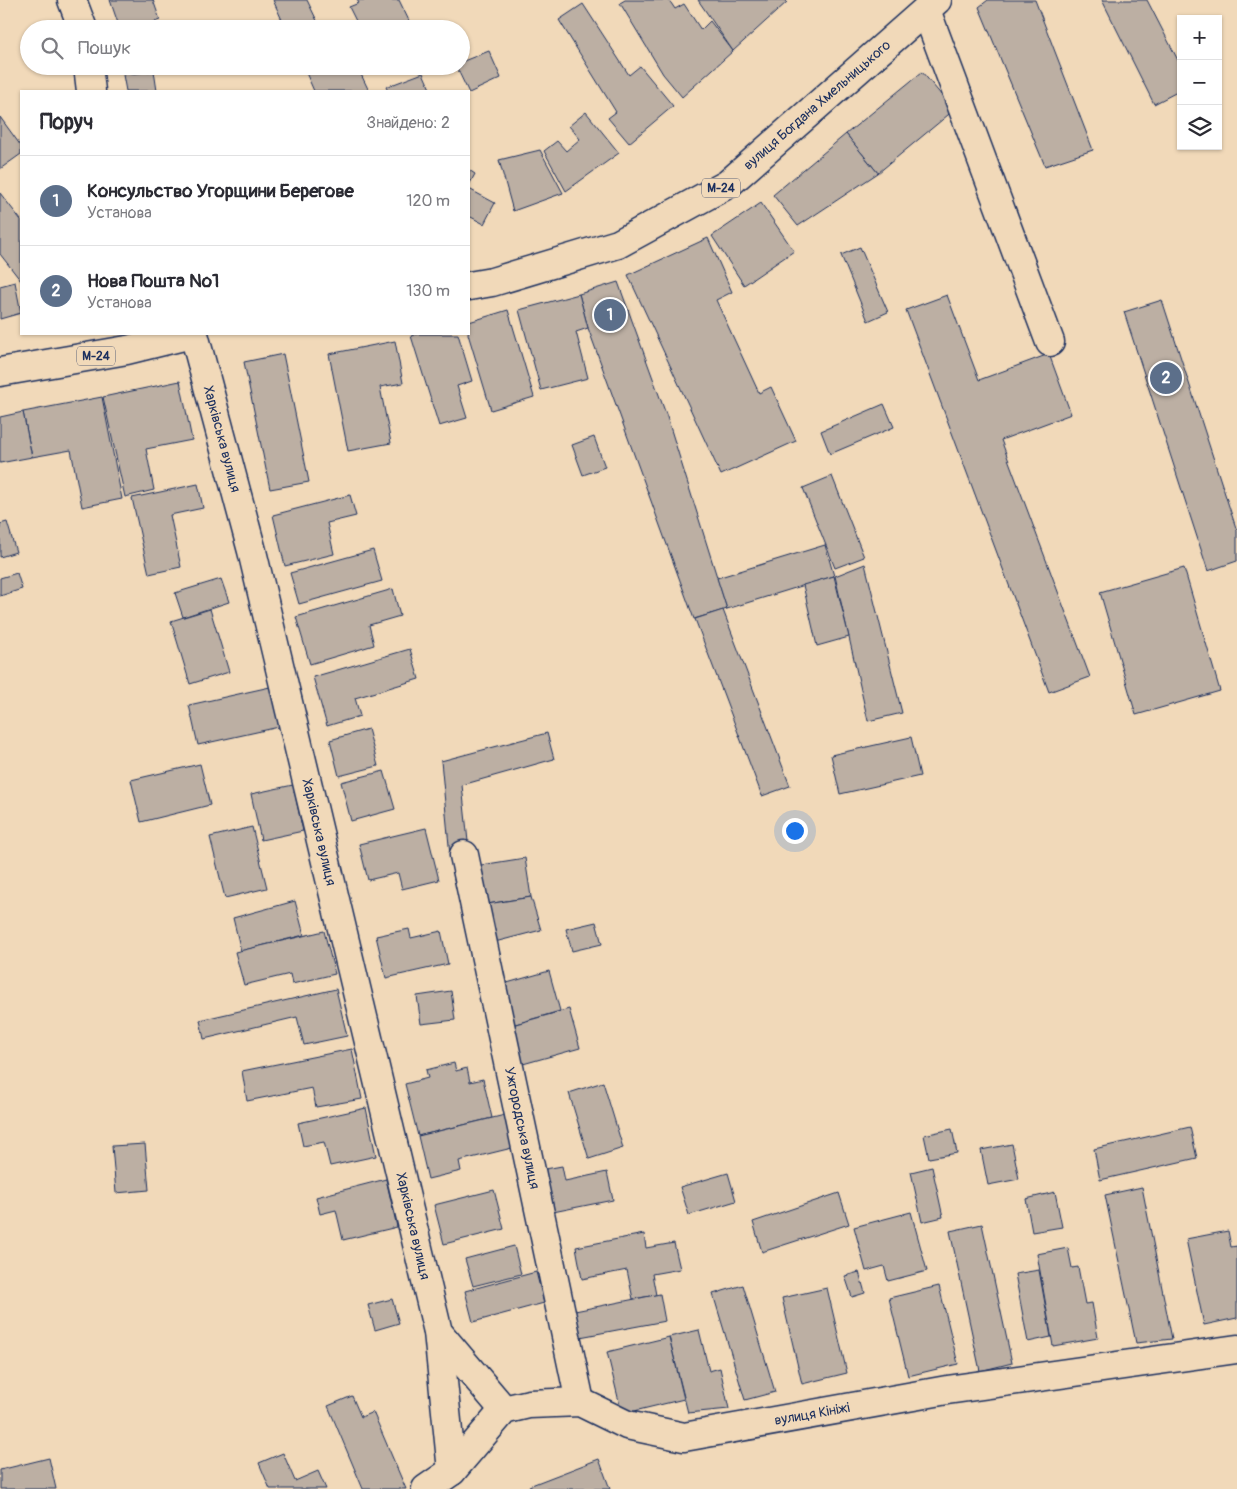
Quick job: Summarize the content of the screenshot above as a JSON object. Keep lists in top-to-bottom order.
{
  "streets": {
    "main road": [
      "вулиця Богдана Хмельницького",
      "М-24",
      "Харківська вулиця",
      "Ужгородська вулиця",
      "вулиця Кініжі"
    ]
  },
  "crossings": [
    ["Харківська вулиця", "вулиця Кініжі"],
    ["Ужгородська вулиця", "вулиця Кініжі"]
  ],
  "page": {
    "map_buttons": ["+", "−"],
    "search": "Пошук",
    "heading": ["Поруч", "Знайдено: 2"],
    "list": [
      {
        "mark": "1",
        "name": "Консульство Угорщини Берегове",
        "note": "Установа",
        "value": "120 m"
      },
      {
        "mark": "2",
        "name": "Нова Пошта №1",
        "note": "Установа",
        "value": "130 m"
      }
    ],
    "pins": ["1", "2"]
  }
}
